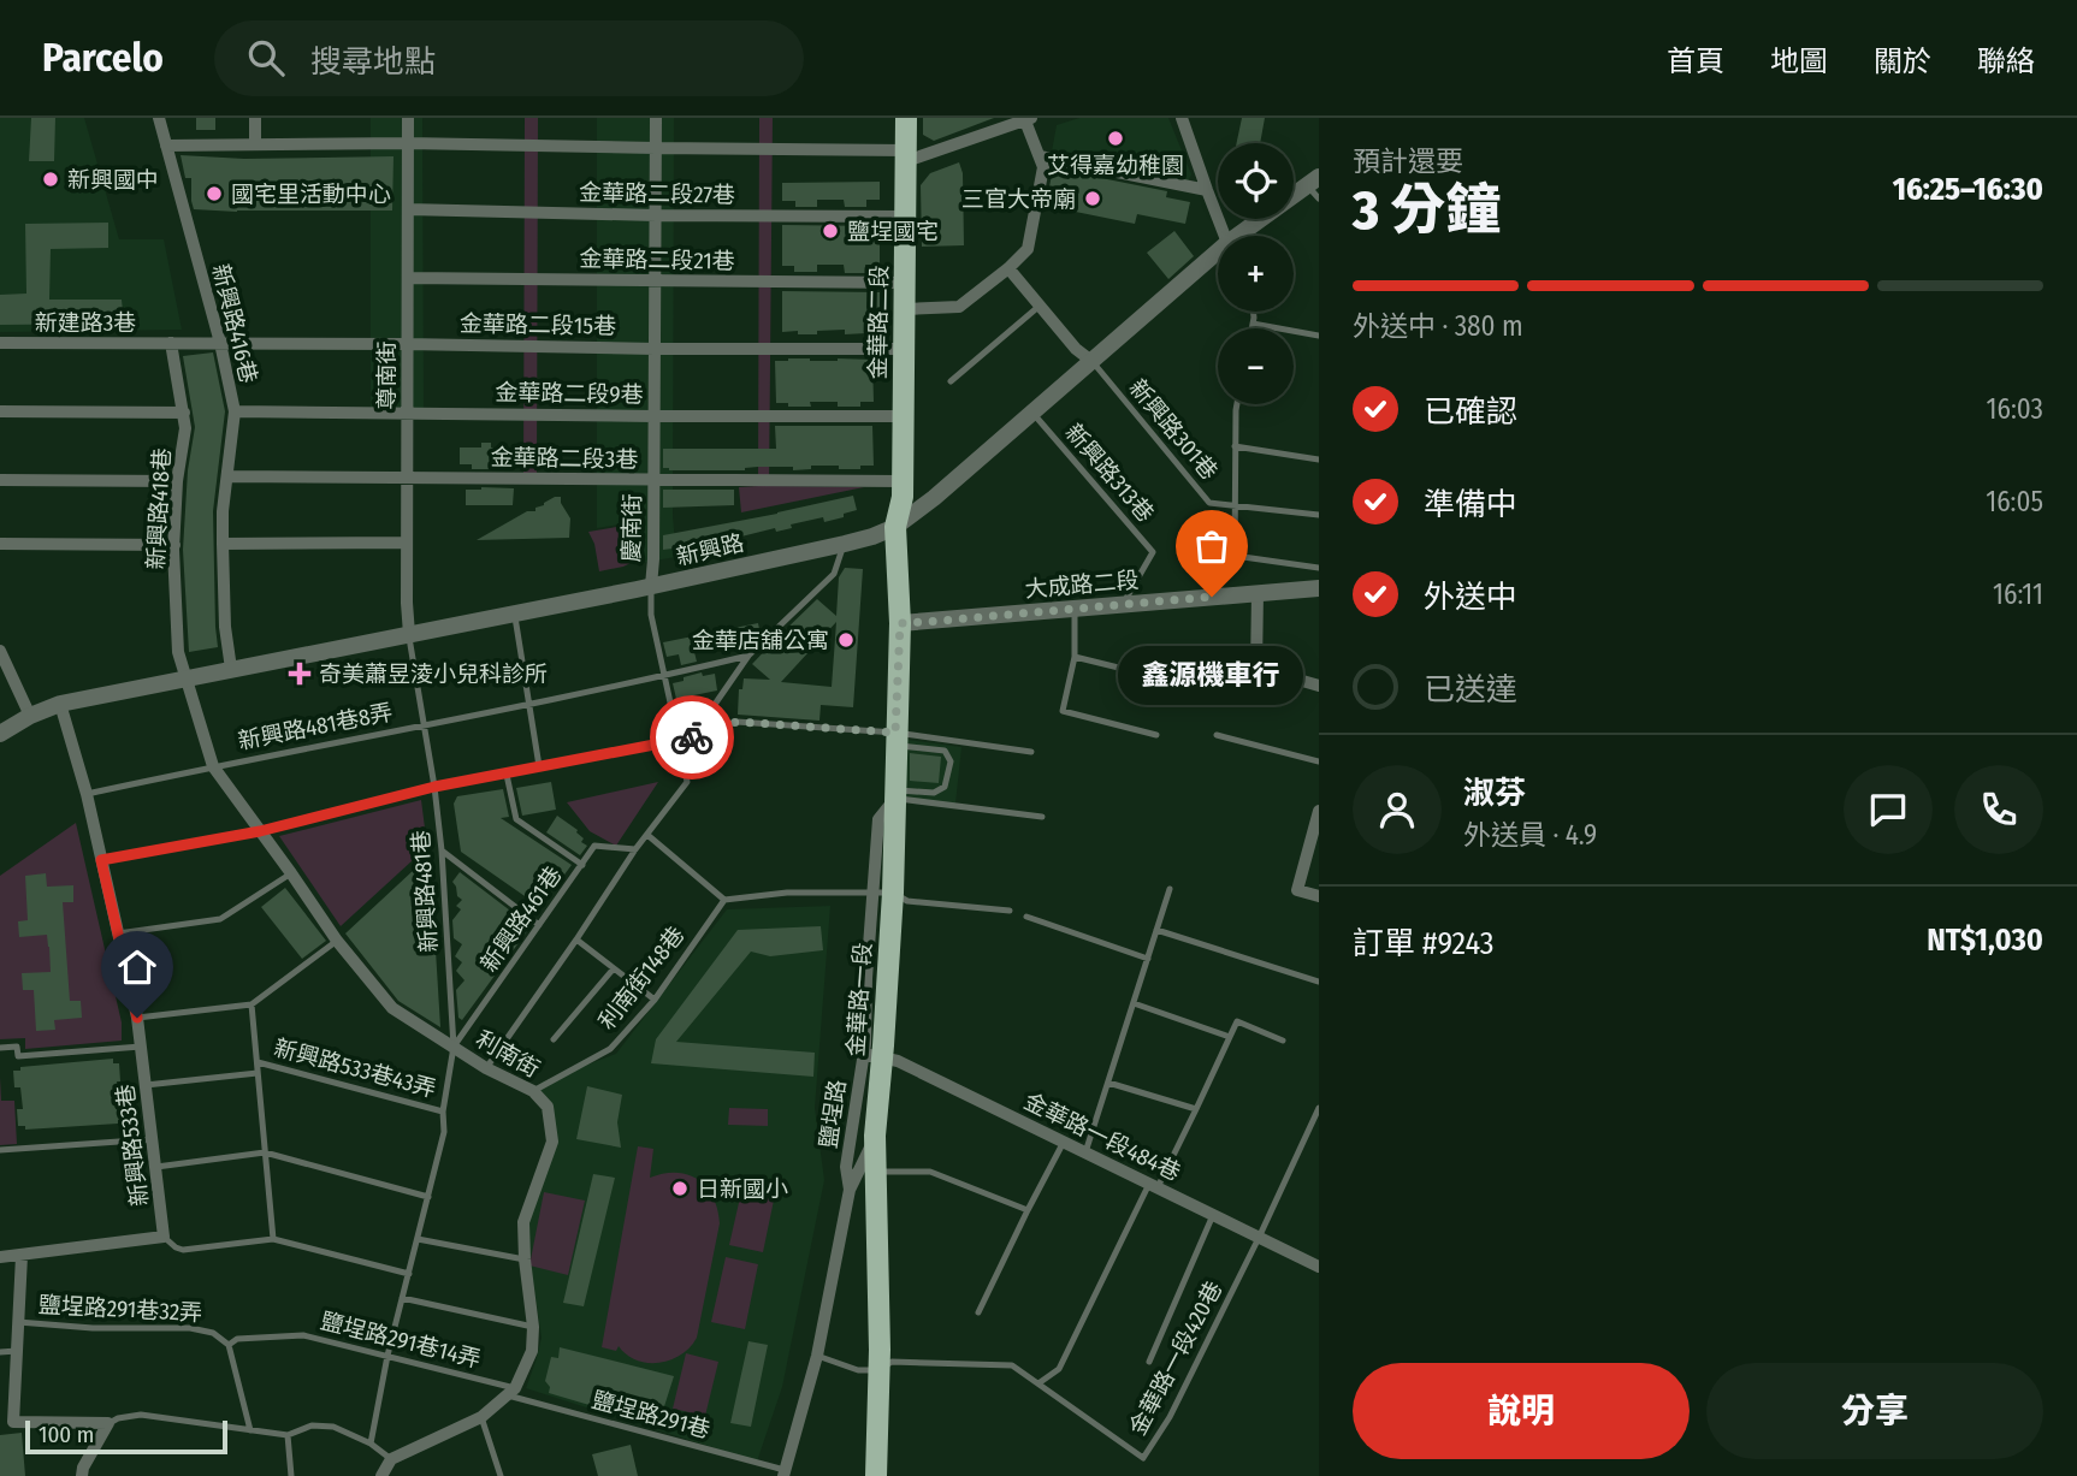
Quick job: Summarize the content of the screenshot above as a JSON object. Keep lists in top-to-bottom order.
{
  "streets": {
    "main road": ["金華路二段", "金華路一段"],
    "street": [
      "金華路二段27巷",
      "金華路二段21巷",
      "新建路3巷",
      "新興路416巷",
      "金華路二段15巷",
      "尊南街",
      "金華路二段9巷",
      "金華路二段3巷",
      "新興路418巷",
      "慶南街",
      "新興路",
      "大成路二段",
      "利南街",
      "鹽埕路",
      "金華路一段484巷",
      "新興路533巷"
    ],
    "lane": [
      "新興路301巷",
      "新興路313巷",
      "新興路481巷8弄",
      "新興路481巷",
      "新興路461巷",
      "利南街148巷",
      "新興路533巷43弄",
      "鹽埕路291巷32弄",
      "鹽埕路291巷14弄",
      "金華路一段420巷",
      "鹽埕路291巷"
    ]
  },
  "crossings": [
    ["金華路二段27巷", "金華路二段"],
    ["金華路二段27巷", "尊南街"],
    ["金華路二段27巷", "慶南街"],
    ["金華路二段21巷", "金華路二段"],
    ["金華路二段21巷", "尊南街"],
    ["金華路二段21巷", "慶南街"],
    ["新建路3巷", "金華路二段15巷"],
    ["新建路3巷", "新興路418巷"],
    ["金華路二段", "金華路二段15巷"],
    ["金華路二段", "金華路二段9巷"],
    ["金華路二段", "金華路二段3巷"],
    ["金華路二段", "新興路"],
    ["金華路二段", "金華路一段"],
    ["新興路416巷", "金華路二段15巷"],
    ["新興路416巷", "金華路二段9巷"],
    ["新興路416巷", "金華路二段3巷"],
    ["新興路416巷", "新興路"],
    ["金華路二段15巷", "尊南街"],
    ["金華路二段15巷", "新興路418巷"],
    ["金華路二段15巷", "慶南街"],
    ["尊南街", "金華路二段9巷"],
    ["尊南街", "金華路二段3巷"],
    ["尊南街", "新興路"],
    ["尊南街", "新興路481巷"],
    ["金華路二段9巷", "慶南街"],
    ["新興路301巷", "新興路"],
    ["金華路二段3巷", "慶南街"],
    ["新興路313巷", "新興路"],
    ["新興路313巷", "大成路二段"],
    ["新興路418巷", "新興路"],
    ["新興路418巷", "利南街"],
    ["慶南街", "新興路"],
    ["新興路", "新興路481巷"],
    ["新興路", "金華路一段"],
    ["新興路", "利南街"],
    ["新興路", "新興路533巷"],
    ["大成路二段", "金華路一段"],
    ["新興路481巷8弄", "新興路481巷"],
    ["新興路481巷8弄", "利南街"],
    ["新興路481巷8弄", "新興路533巷"],
    ["新興路481巷", "新興路461巷"],
    ["新興路481巷", "利南街"],
    ["新興路461巷", "利南街"],
    ["利南街148巷", "利南街"],
    ["金華路一段", "鹽埕路"],
    ["金華路一段", "金華路一段484巷"],
    ["金華路一段", "金華路一段420巷"],
    ["利南街", "鹽埕路291巷14弄"],
    ["利南街", "鹽埕路291巷"],
    ["新興路533巷43弄", "新興路533巷"],
    ["鹽埕路", "金華路一段484巷"],
    ["鹽埕路", "鹽埕路291巷"],
    ["金華路一段484巷", "金華路一段420巷"],
    ["鹽埕路291巷32弄", "鹽埕路291巷14弄"],
    ["鹽埕路291巷14弄", "鹽埕路291巷"]
  ],
  "places": {
    "other": [
      "艾得嘉幼稚園",
      "新興國中",
      "國宅里活動中心",
      "三官大帝廟",
      "鹽埕國宅",
      "鑫源機車行",
      "金華店舖公寓",
      "日新國小"
    ],
    "health": ["奇美蕭昱淩小兒科診所"]
  },
  "scale_bar": "100 m",
  "page": {
    "header": "Parcelo",
    "search": "搜尋地點",
    "nav": [
      "首頁",
      "地圖",
      "關於",
      "聯絡"
    ],
    "heading": ["3 分鐘", "預計還要", "16:25–16:30"],
    "panel": [
      "淑芬",
      "外送員 · 4.9",
      "訂單 #9243",
      "NT$1,030"
    ],
    "map_buttons": ["+", "−"],
    "bar": "外送中 · 380 m",
    "list": [
      ["已確認", "16:03"],
      ["準備中", "16:05"],
      ["外送中", "16:11"],
      "已送達"
    ],
    "bubble": "鑫源機車行",
    "buttons": ["說明", "分享"],
    "scale": "100 m"
  }
}
